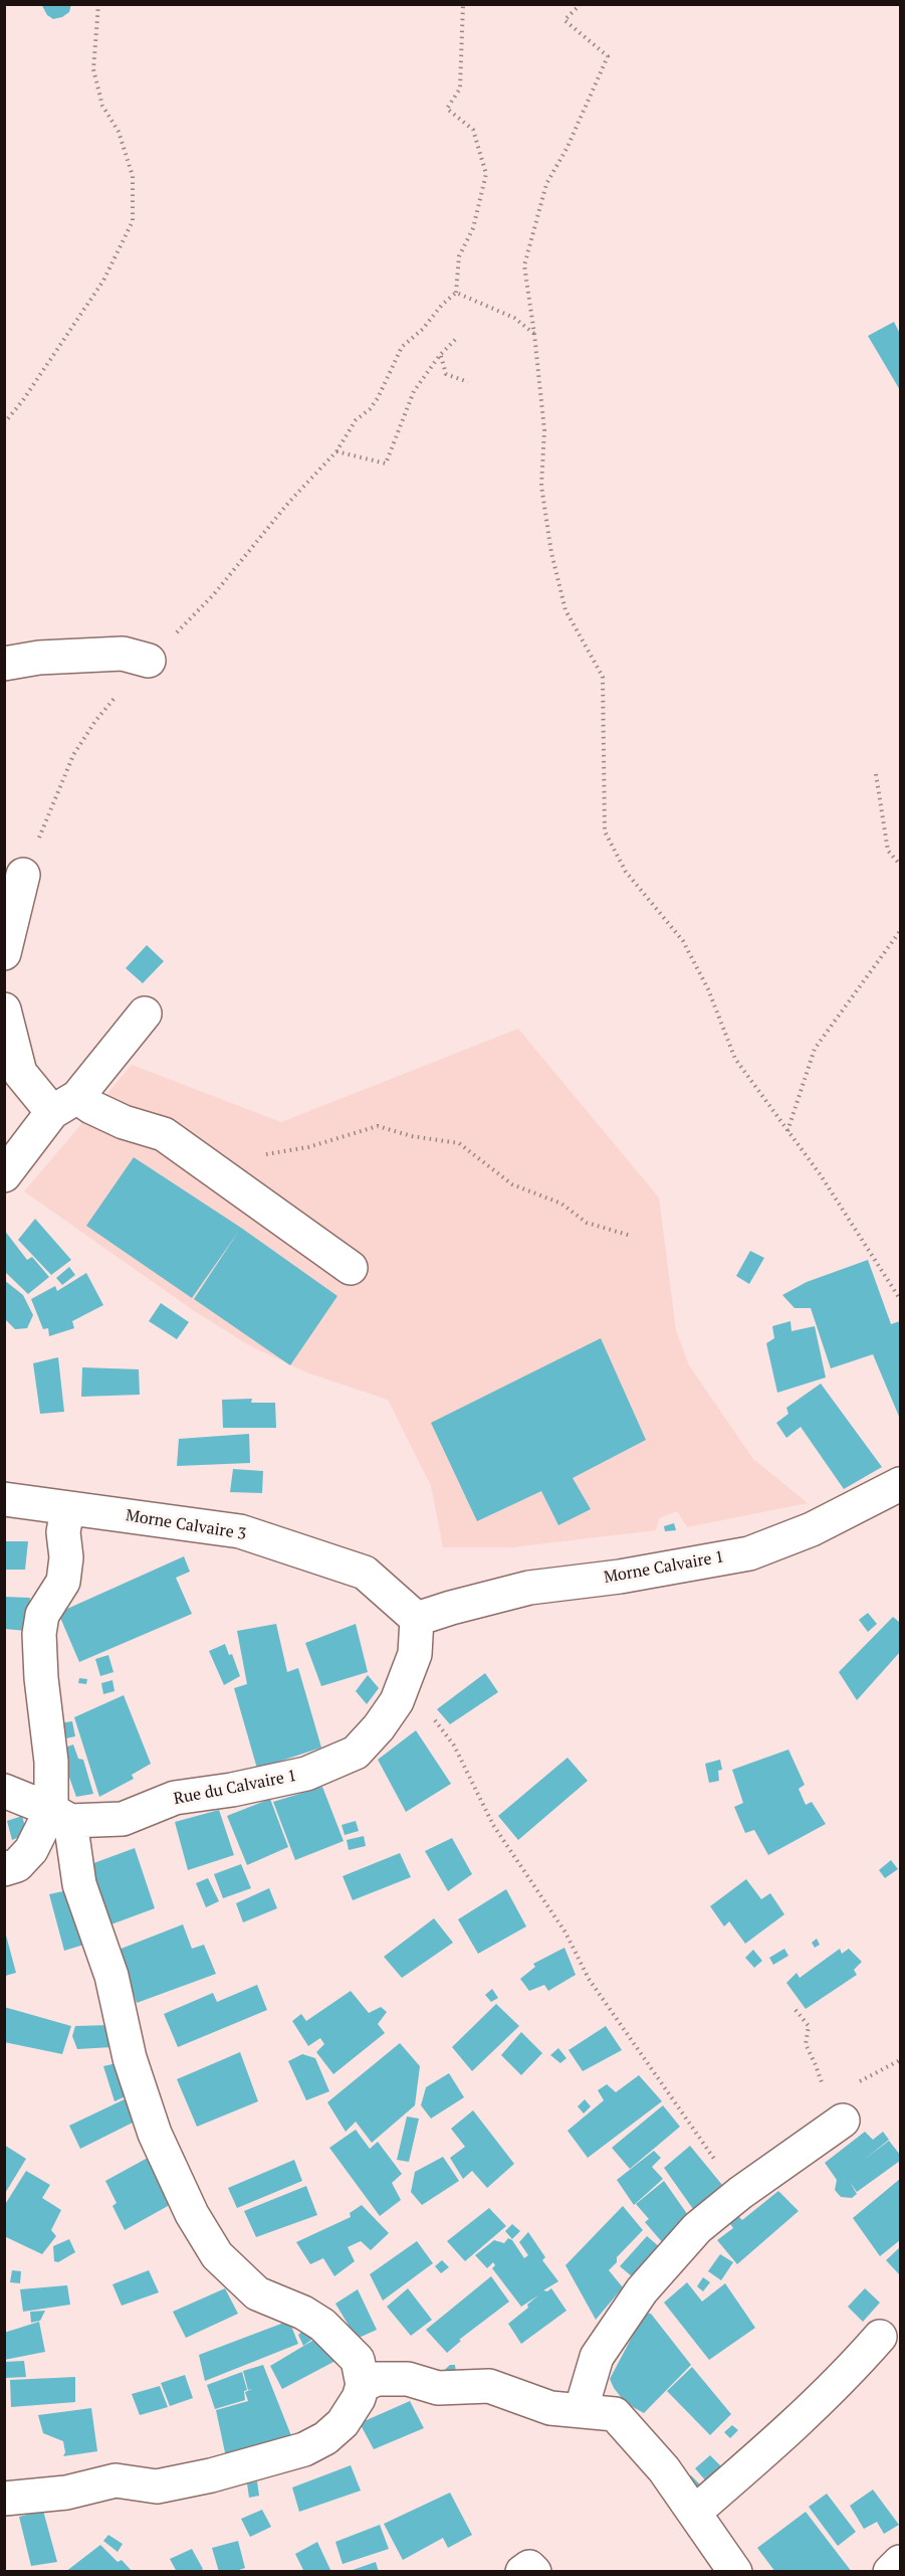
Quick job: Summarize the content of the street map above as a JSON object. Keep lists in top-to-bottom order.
{
  "streets": {
    "street": ["Morne Calvaire 3", "Morne Calvaire 1", "Rue du Calvaire 1"]
  },
  "crossings": [
    ["Morne Calvaire 3", "Morne Calvaire 1"],
    ["Morne Calvaire 3", "Rue du Calvaire 1"],
    ["Morne Calvaire 1", "Rue du Calvaire 1"]
  ]
}
